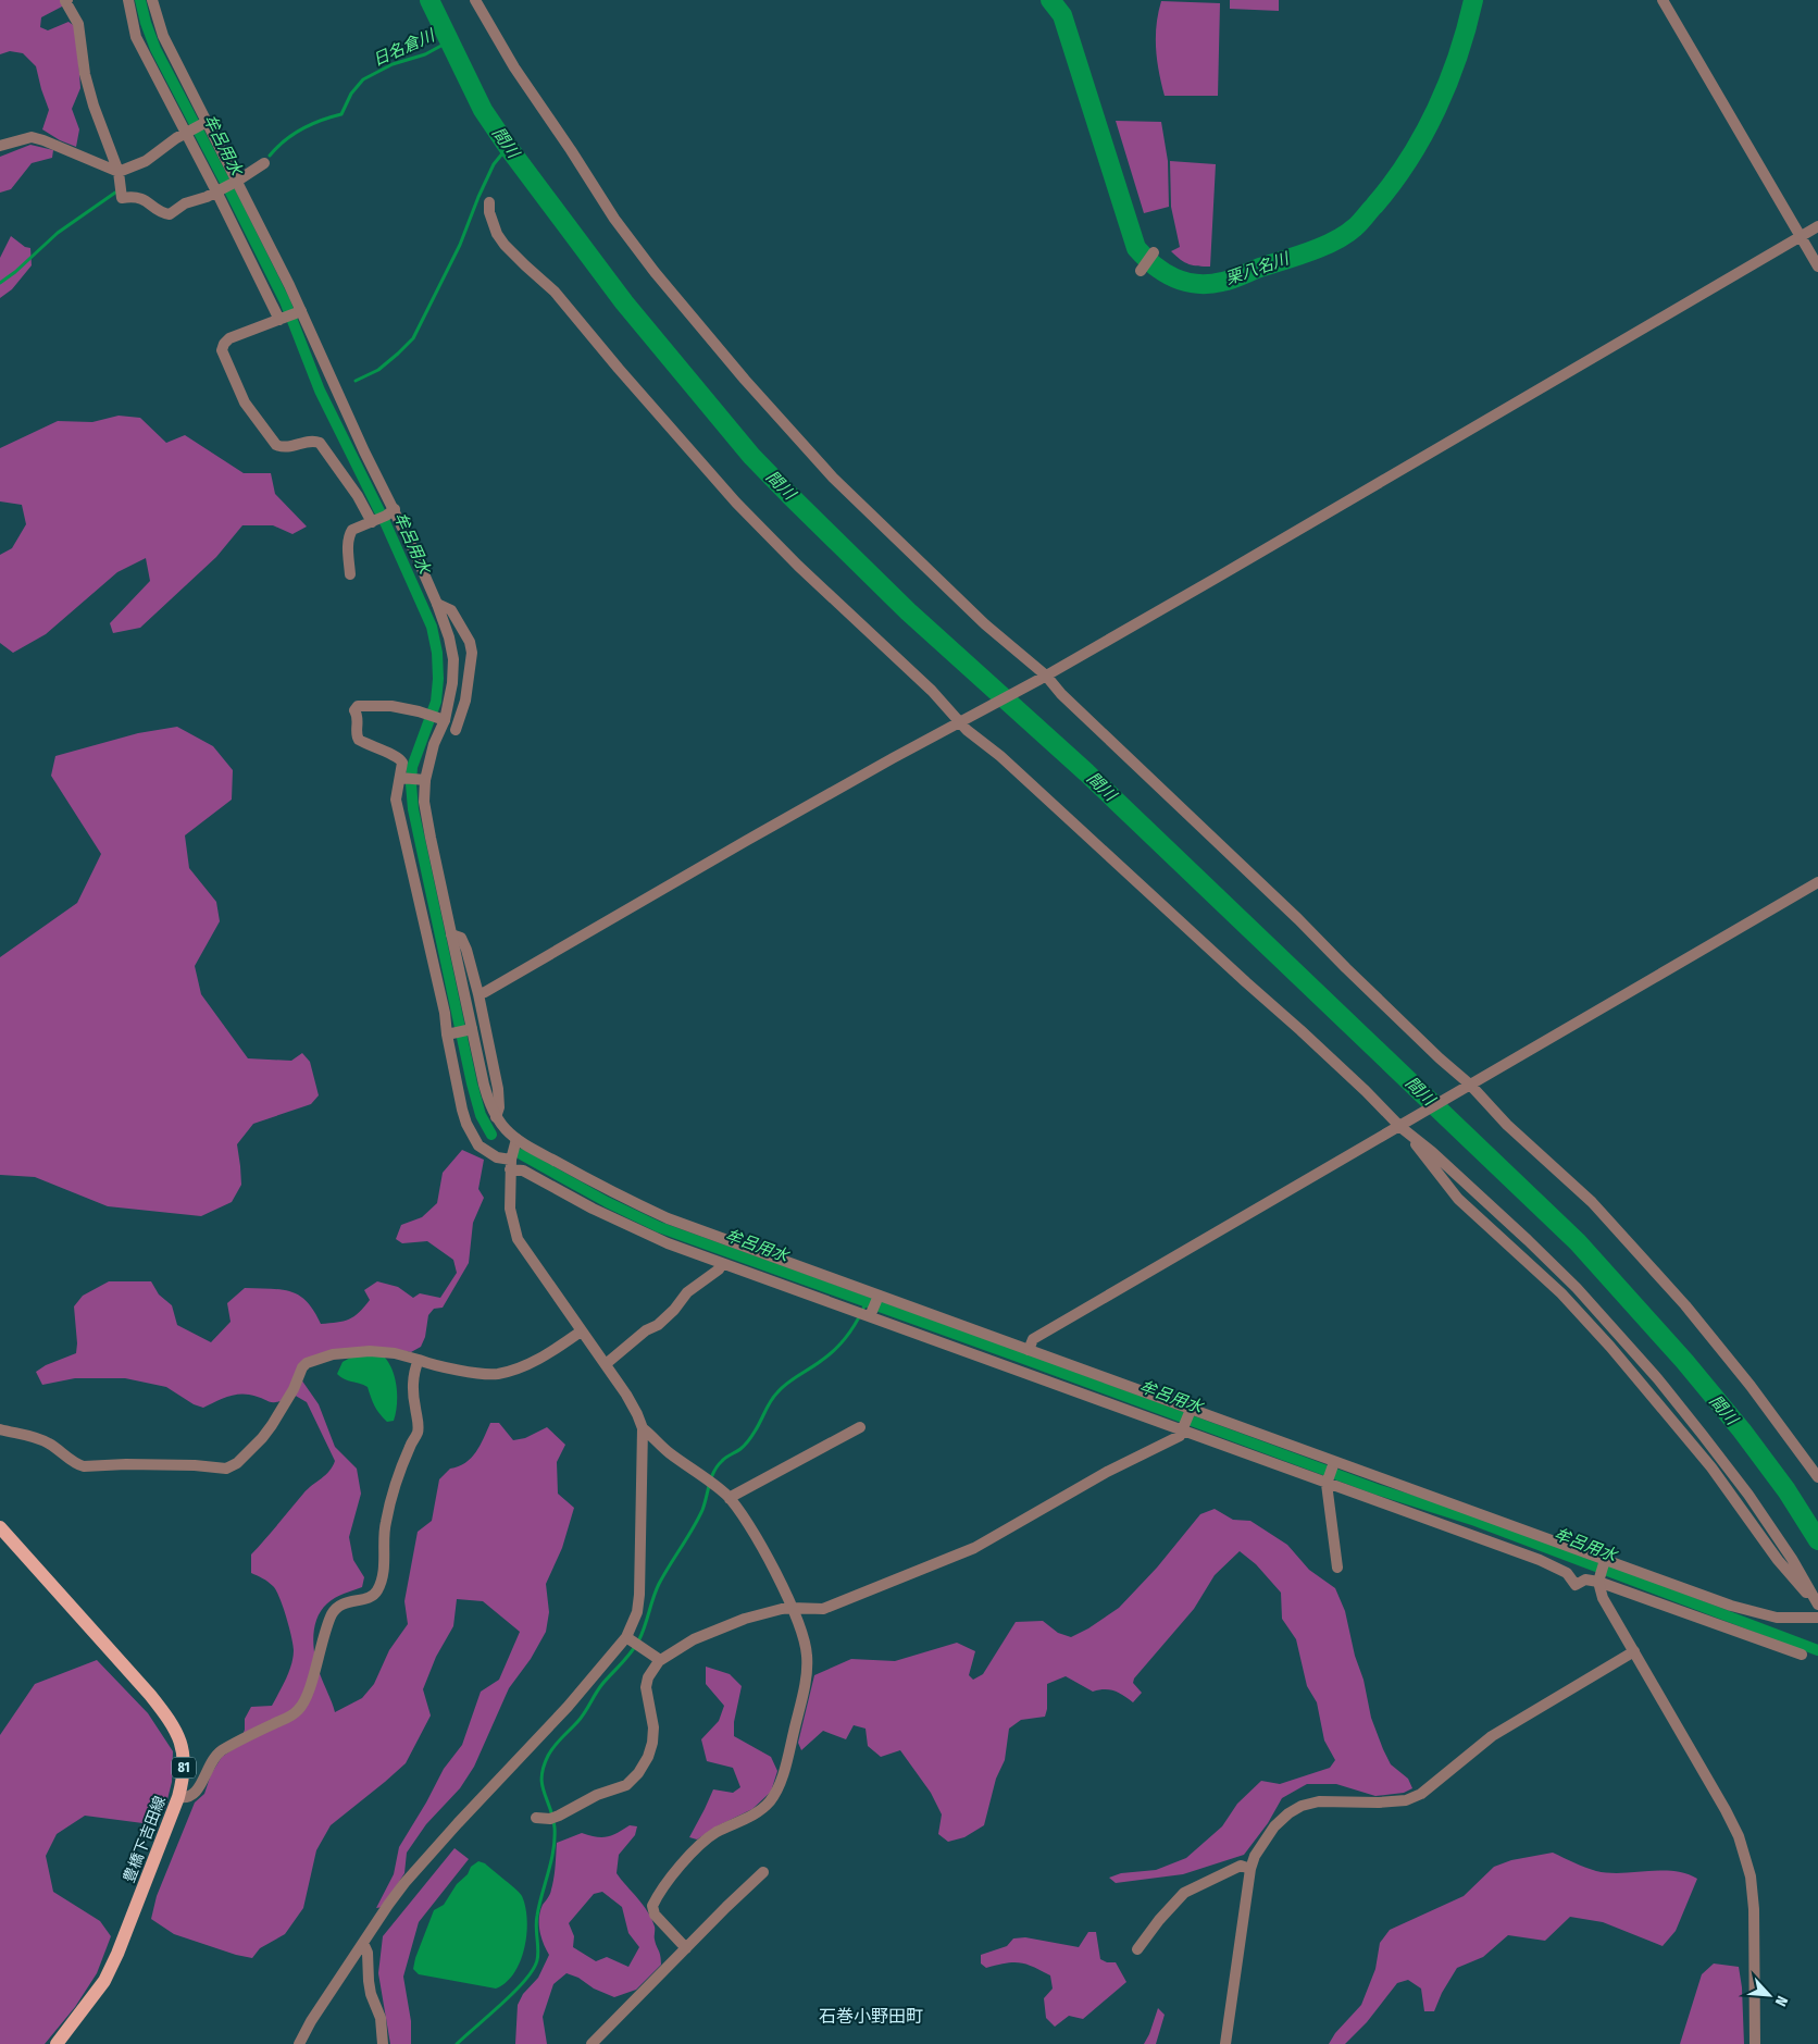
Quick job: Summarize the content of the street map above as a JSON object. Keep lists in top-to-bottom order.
{
  "streets": {
    "main road": ["81", "豊橋下吉田線"]
  },
  "districts": ["石巻小野田町"],
  "water": [
    "日名倉川",
    "間川",
    "牟呂用水",
    "栗八名川"
  ],
  "north": "bottom right"
}
